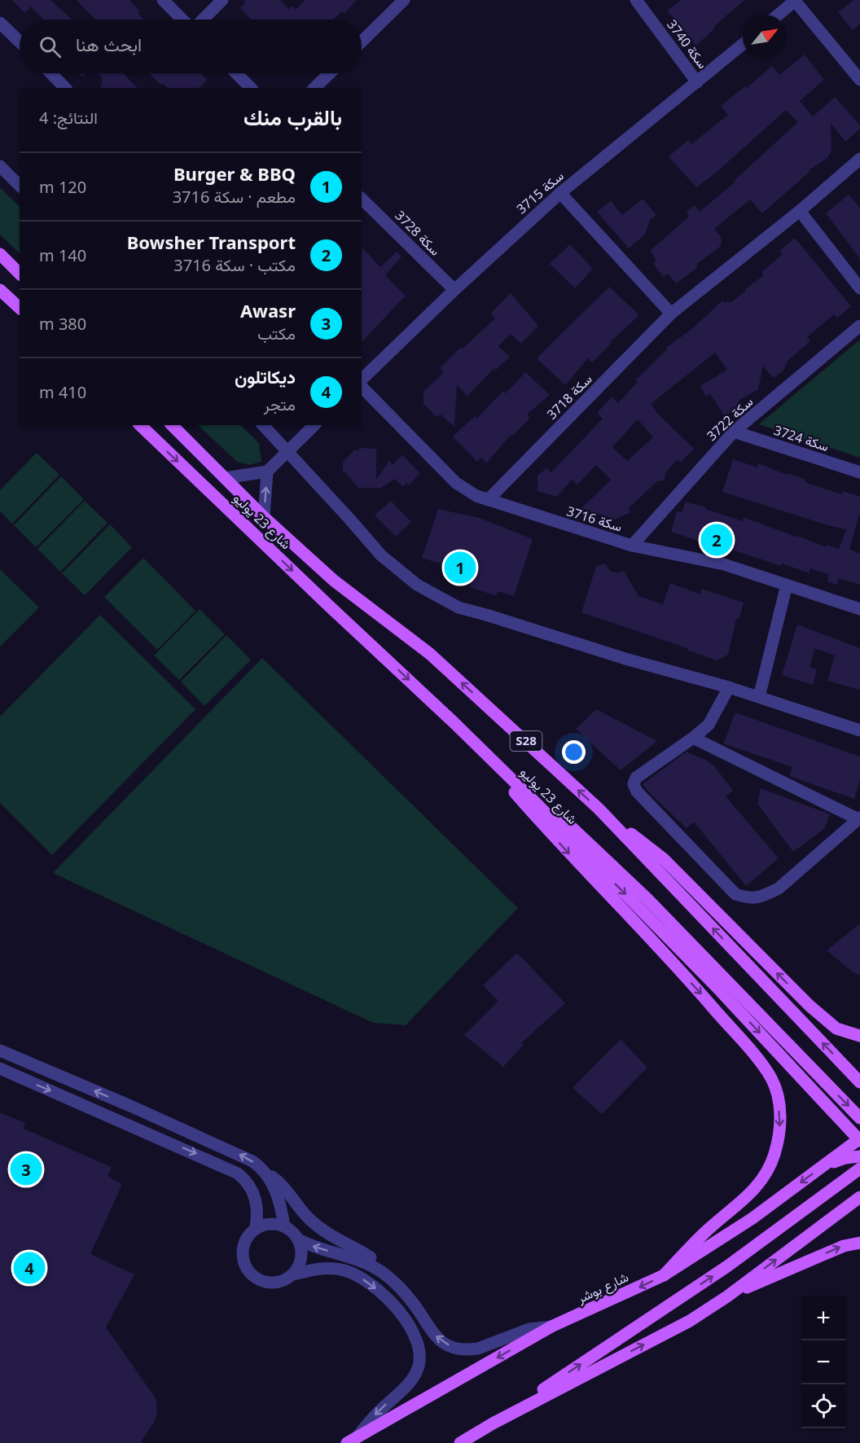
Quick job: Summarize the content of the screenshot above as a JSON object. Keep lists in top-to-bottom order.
{
  "streets": {
    "main road": ["شارع 23 يوليو", "S28", "شارع بوشر"],
    "street": [
      "سكة 3740",
      "سكة 3715",
      "سكة 3728",
      "سكة 3718",
      "سكة 3722",
      "سكة 3724",
      "سكة 3716"
    ]
  },
  "crossings": [
    ["سكة 3740", "سكة 3715"],
    ["سكة 3715", "سكة 3728"],
    ["سكة 3718", "سكة 3716"],
    ["سكة 3722", "سكة 3724"],
    ["سكة 3722", "سكة 3716"],
    ["شارع 23 يوليو", "شارع بوشر"]
  ],
  "north": "top right",
  "page": {
    "search": "ابحث هنا",
    "heading": ["بالقرب منك", "النتائج: 4"],
    "list": [
      {
        "mark": "1",
        "name": "Burger & BBQ",
        "note": "مطعم · سكة 3716",
        "value": "120 m"
      },
      {
        "mark": "2",
        "name": "Bowsher Transport",
        "note": "مكتب · سكة 3716",
        "value": "140 m"
      },
      {
        "mark": "3",
        "name": "Awasr",
        "note": "مكتب",
        "value": "380 m"
      },
      {
        "mark": "4",
        "name": "ديكاتلون",
        "note": "متجر",
        "value": "410 m"
      }
    ],
    "pins": [
      "2",
      "1",
      "3",
      "4"
    ],
    "map_buttons": ["+", "−"]
  }
}
